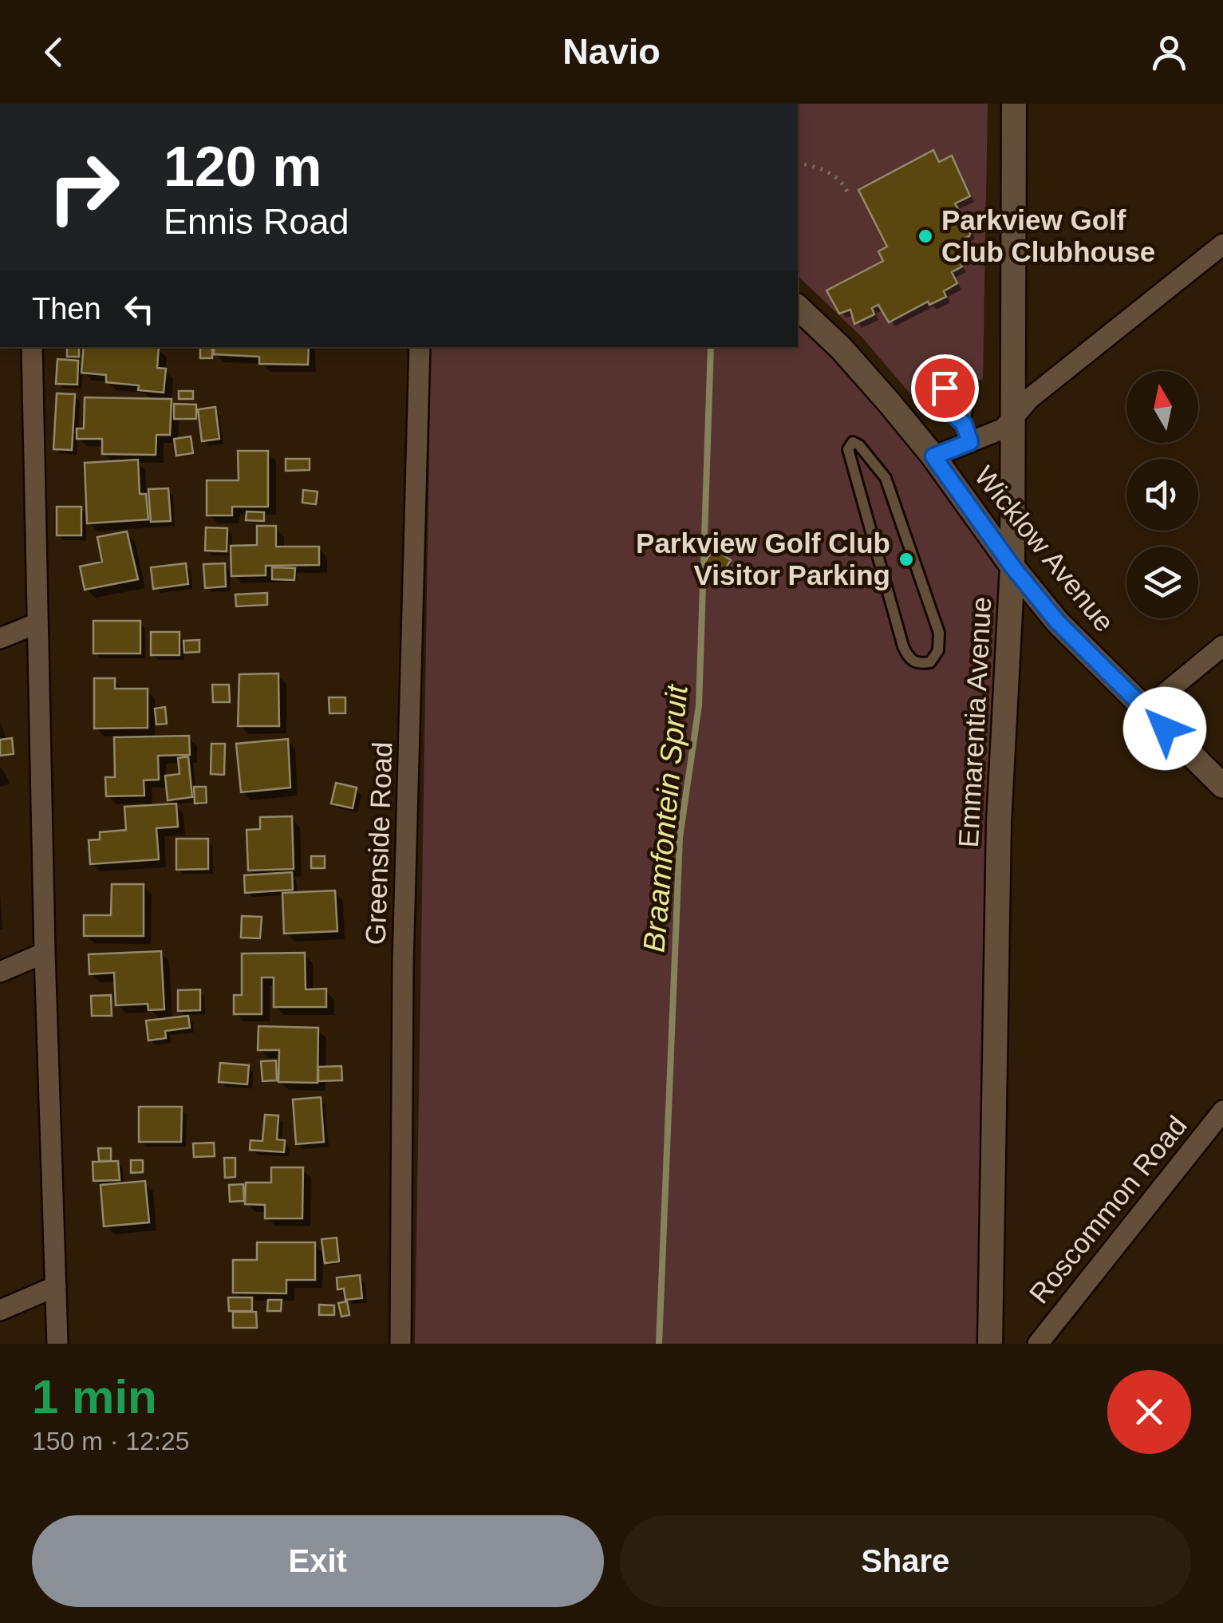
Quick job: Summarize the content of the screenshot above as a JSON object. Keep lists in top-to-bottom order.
{
  "streets": {
    "street": [
      "Wicklow Avenue",
      "Emmarentia Avenue",
      "Greenside Road",
      "Roscommon Road"
    ]
  },
  "crossings": [
    ["Wicklow Avenue", "Emmarentia Avenue"]
  ],
  "water": ["Braamfontein Spruit"],
  "places": ["Parkview Golf Club Clubhouse", "Parkview Golf Club Visitor Parking"],
  "north": "top",
  "page": {
    "header": "Navio",
    "turn": ["120 m", "Ennis Road"],
    "then": "Then",
    "heading": ["1 min", "150 m · 12:25"],
    "buttons": ["Exit", "Share"]
  }
}
